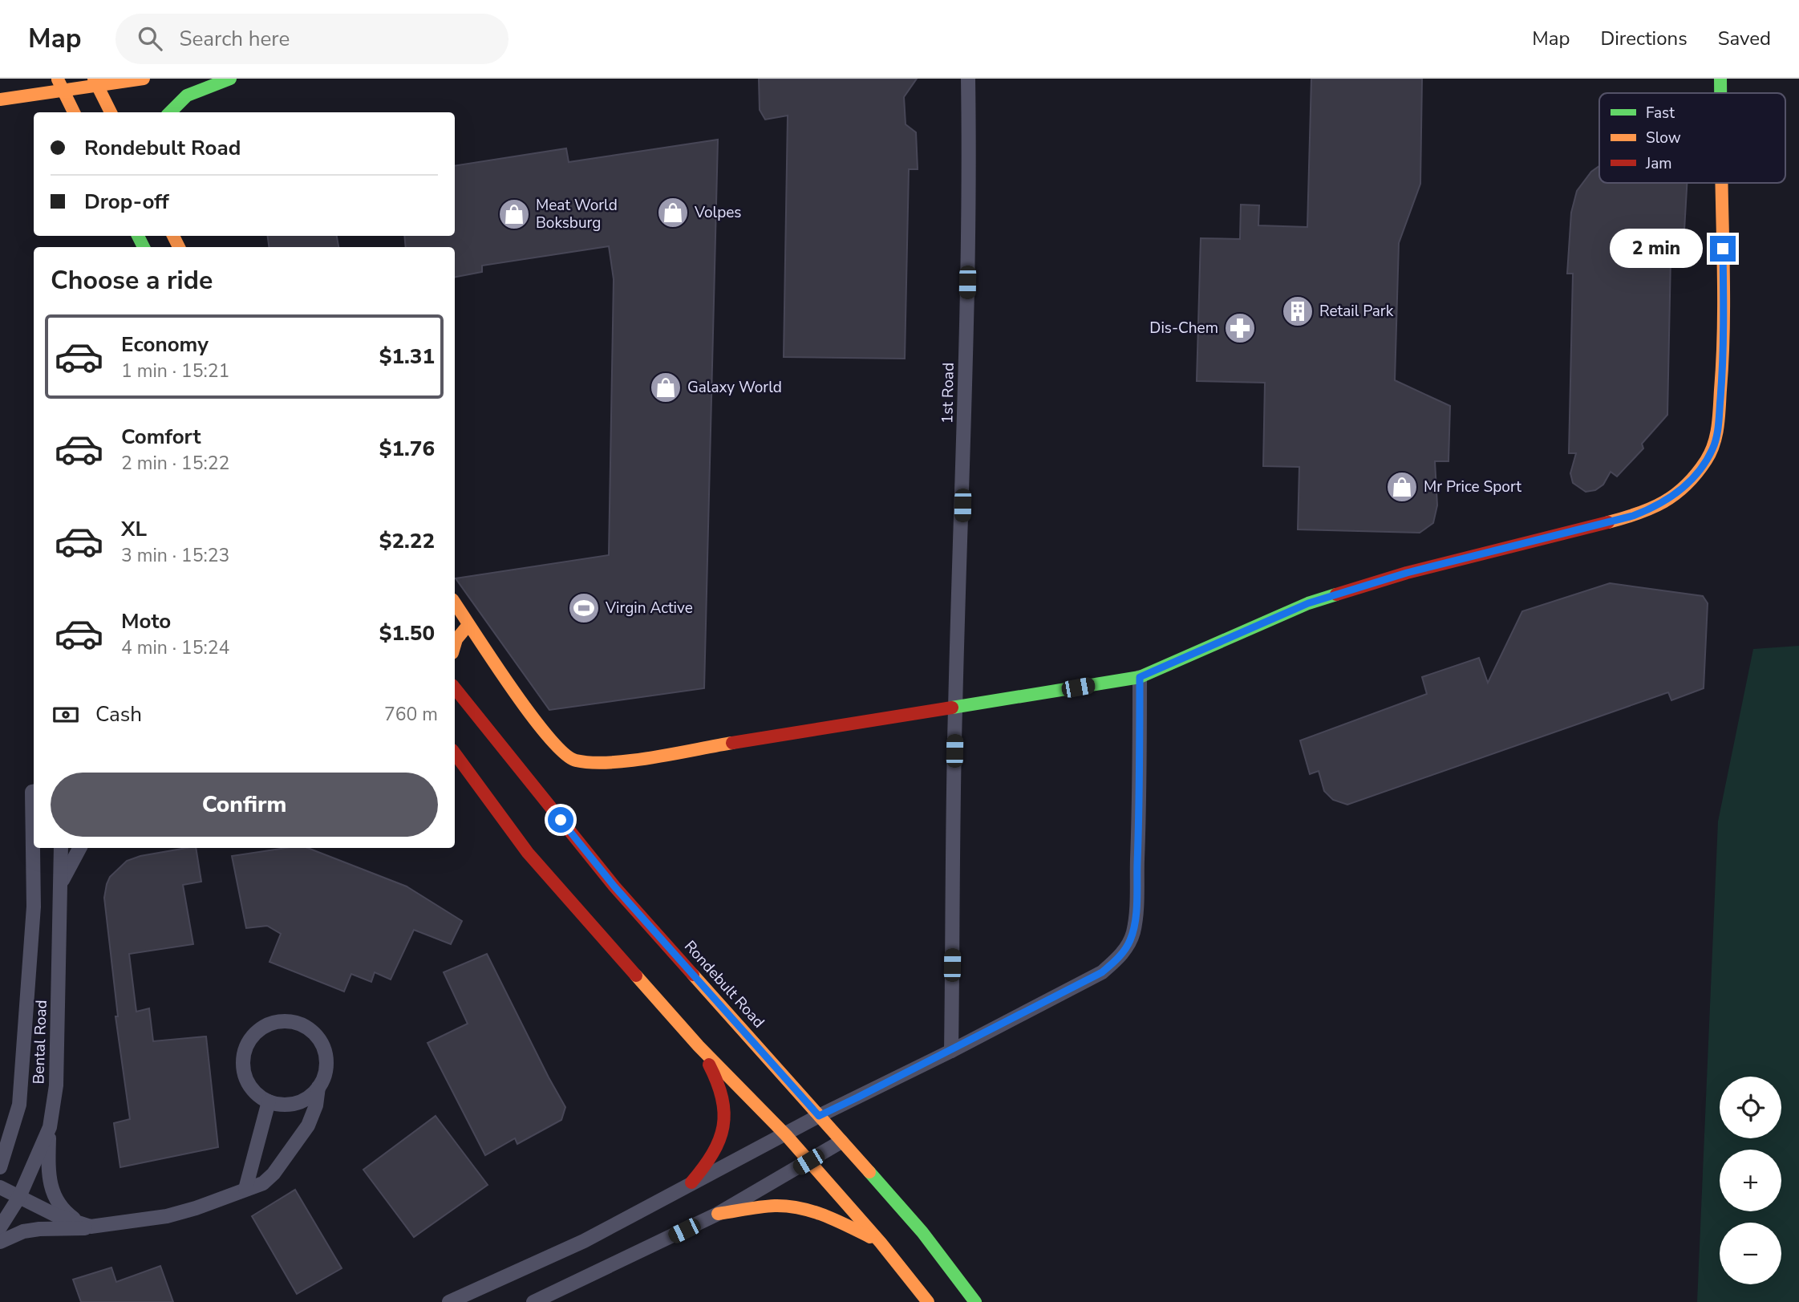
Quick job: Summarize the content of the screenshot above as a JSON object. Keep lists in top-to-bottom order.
{
  "streets": {
    "main road": ["Rondebult Road"],
    "street": ["1st Road", "Bental Road"]
  },
  "places": {
    "shop": [
      "Volpes",
      "Meat World Boksburg",
      "Galaxy World",
      "Mr Price Sport"
    ],
    "building": ["Retail Park"],
    "pharmacy": ["Dis-Chem"],
    "sports": ["Virgin Active"]
  },
  "legend": ["Fast", "Slow", "Jam"],
  "page": {
    "header": "Map",
    "search": "Search here",
    "nav": ["Map", "Directions", "Saved"],
    "banner": ["Rondebult Road", "Drop-off"],
    "bubble": "2 min",
    "heading": "Choose a ride",
    "list": [
      {
        "name": "Economy",
        "note": "1 min · 15:21",
        "value": "$1.31"
      },
      {
        "name": "Comfort",
        "note": "2 min · 15:22",
        "value": "$1.76"
      },
      {
        "name": "XL",
        "note": "3 min · 15:23",
        "value": "$2.22"
      },
      {
        "name": "Moto",
        "note": "4 min · 15:24",
        "value": "$1.50"
      }
    ],
    "pay": ["Cash", "760 m"],
    "buttons": "Confirm",
    "map_buttons": ["+", "−"]
  }
}
